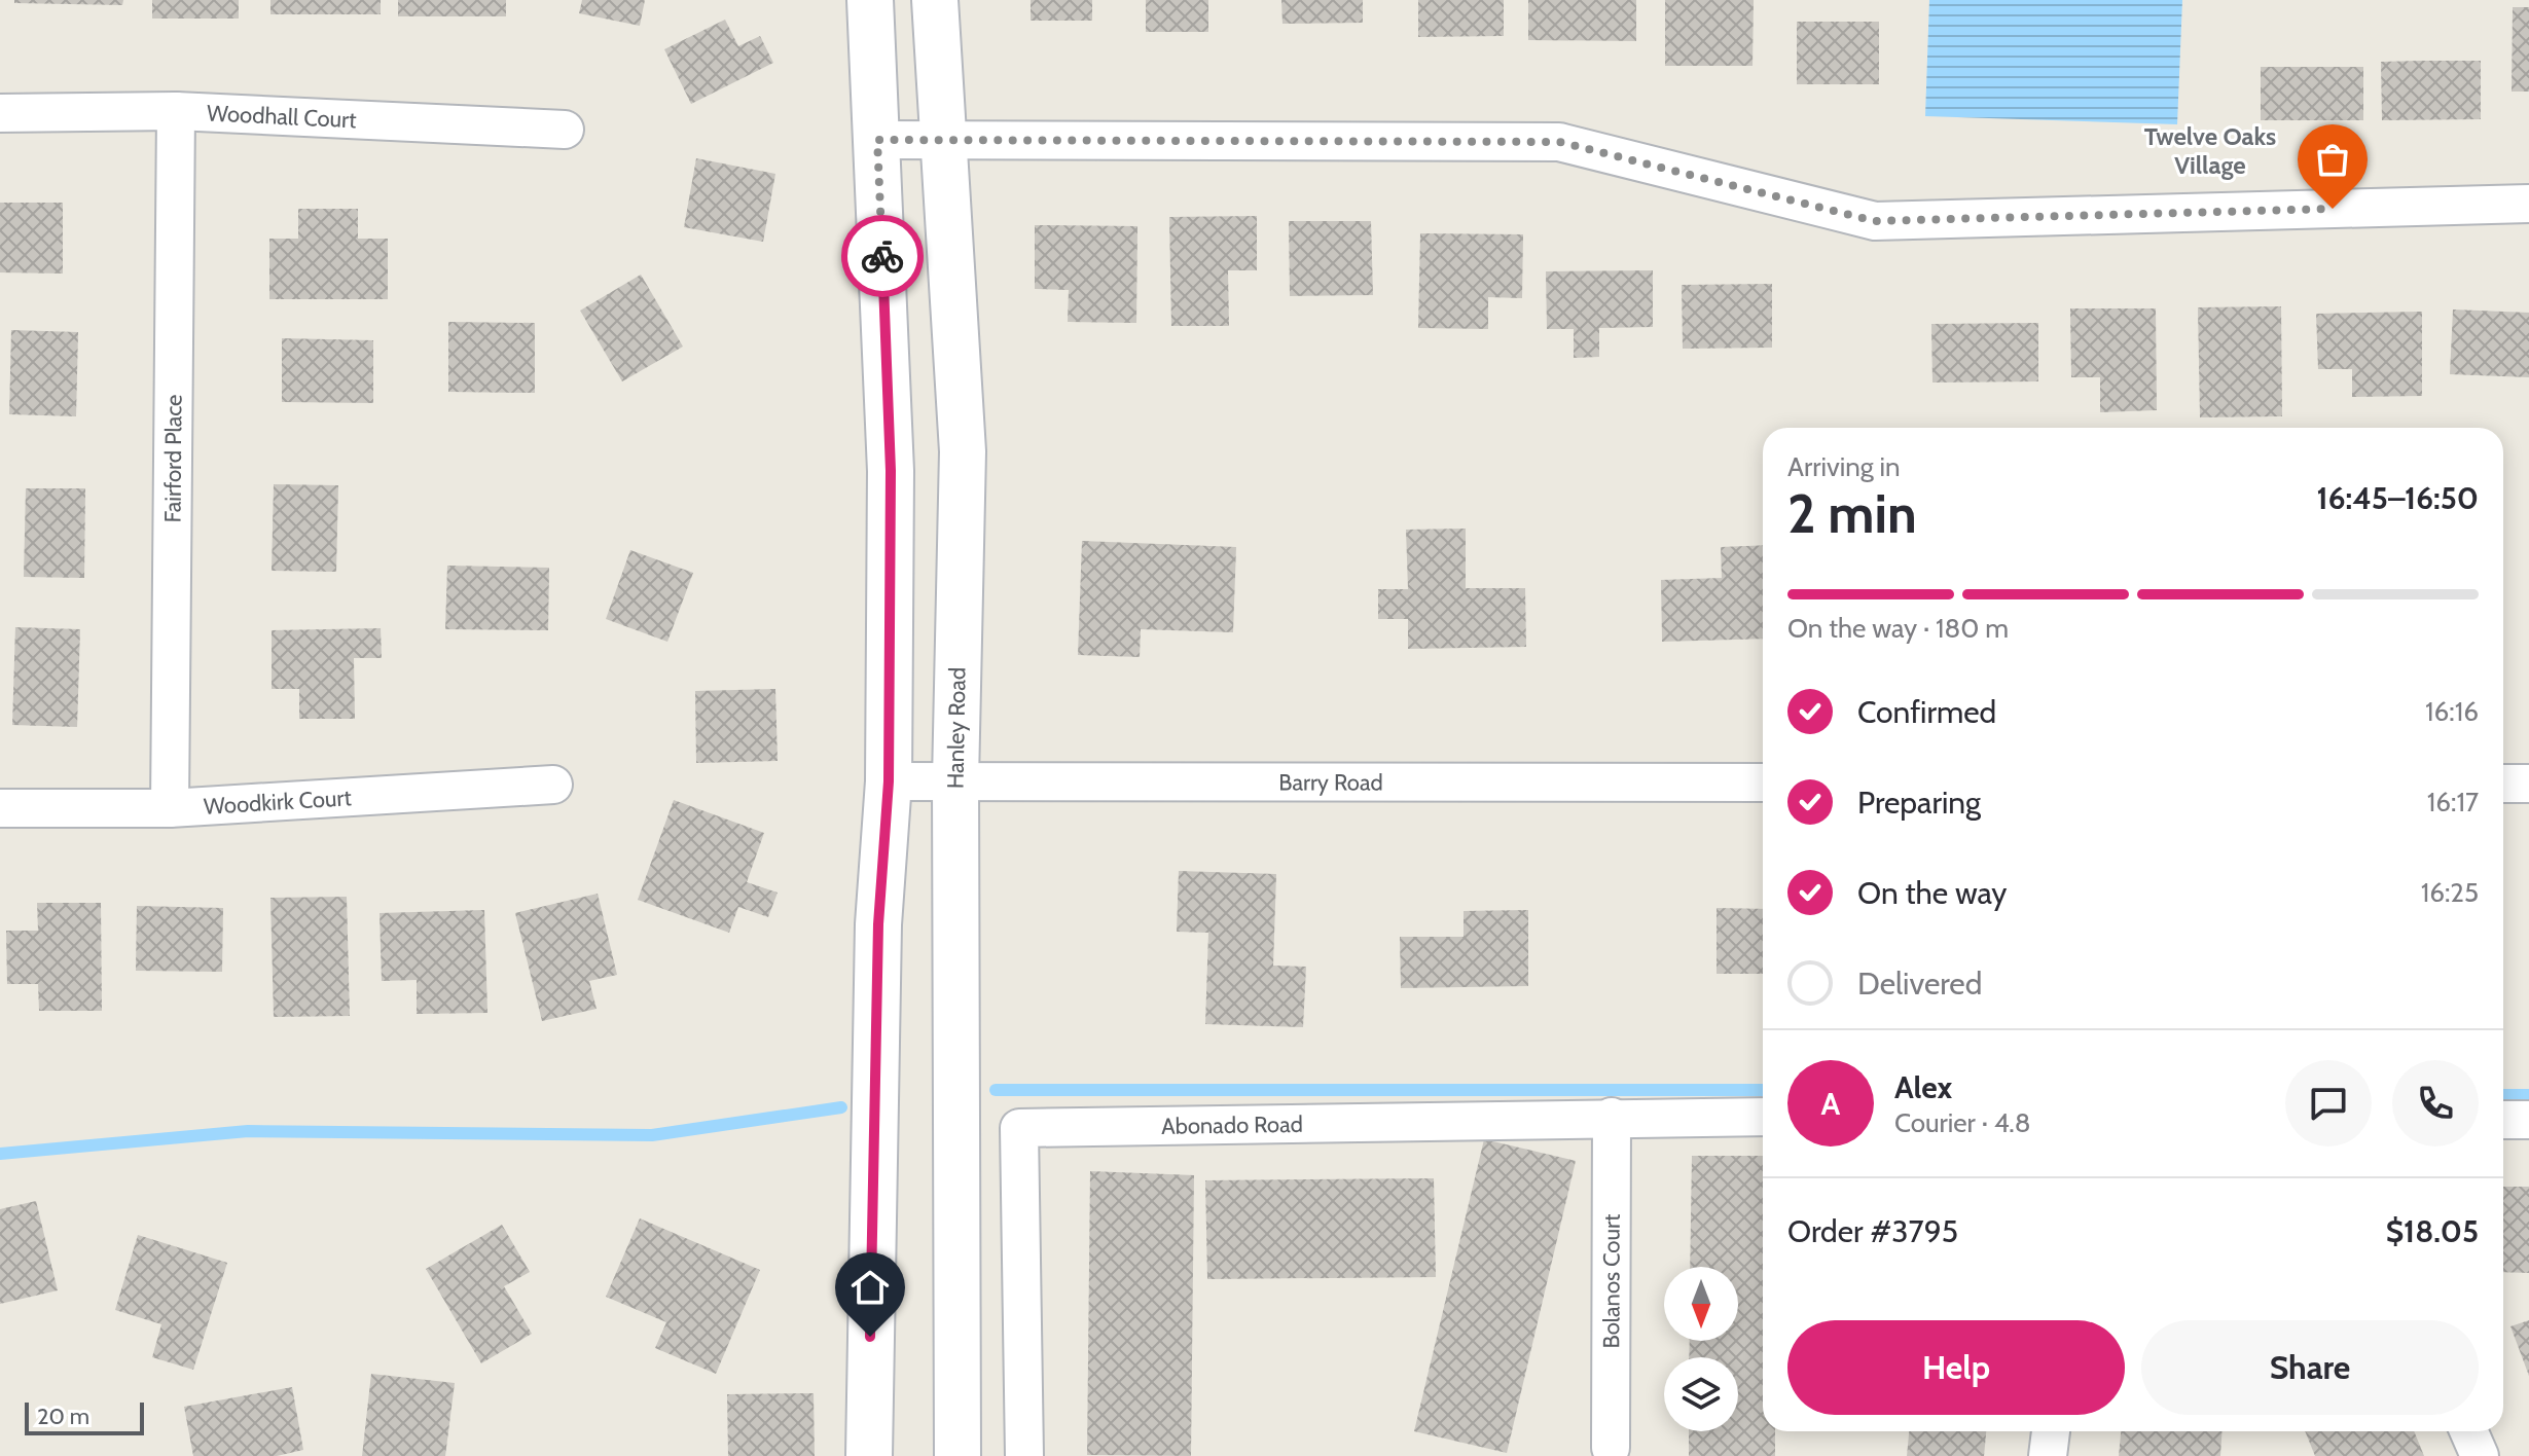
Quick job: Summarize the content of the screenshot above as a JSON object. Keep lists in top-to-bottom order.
{
  "streets": {
    "main road": ["Hanley Road"],
    "street": [
      "Woodhall Court",
      "Fairford Place",
      "Barry Road",
      "Woodkirk Court",
      "Abonado Road",
      "Bolanos Court"
    ]
  },
  "crossings": [
    ["Woodhall Court", "Fairford Place"],
    ["Fairford Place", "Woodkirk Court"],
    ["Hanley Road", "Barry Road"],
    ["Abonado Road", "Bolanos Court"]
  ],
  "districts": ["Twelve Oaks Village"],
  "scale_bar": "20 m",
  "north": "bottom",
  "page": {
    "heading": ["2 min", "Arriving in", "16:45–16:50"],
    "panel": [
      "Alex",
      "Courier · 4.8",
      "Order #3795",
      "$18.05"
    ],
    "bar": "On the way · 180 m",
    "list": [
      ["Confirmed", "16:16"],
      ["Preparing", "16:17"],
      ["On the way", "16:25"],
      "Delivered"
    ],
    "round": "A",
    "buttons": ["Help", "Share"],
    "scale": "20 m"
  }
}
